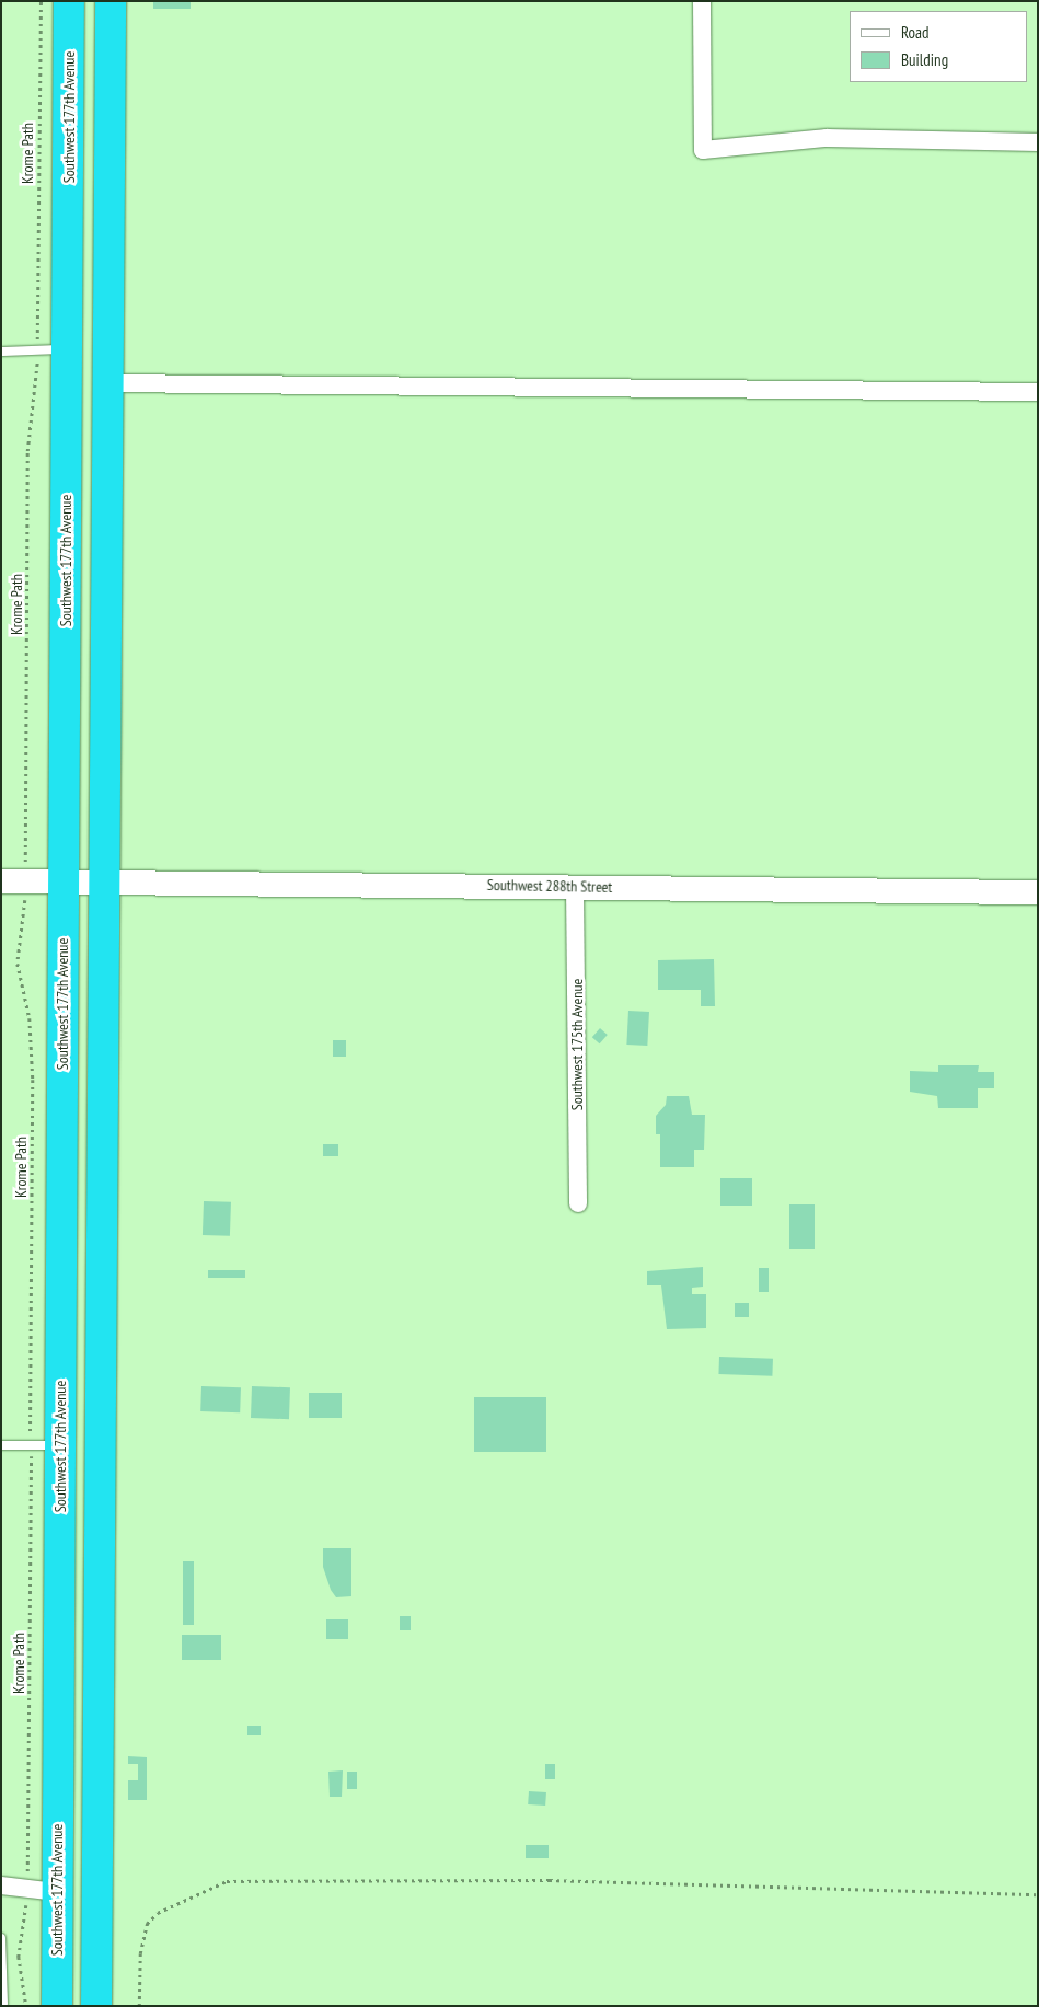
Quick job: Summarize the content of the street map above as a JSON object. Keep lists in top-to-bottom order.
{
  "streets": {
    "highway": ["Southwest 177th Avenue"],
    "street": ["Southwest 288th Street", "Southwest 175th Avenue"],
    "path": ["Krome Path"]
  },
  "crossings": [
    ["Southwest 177th Avenue", "Southwest 288th Street"],
    ["Southwest 288th Street", "Southwest 175th Avenue"]
  ],
  "legend": ["Road", "Building"]
}
